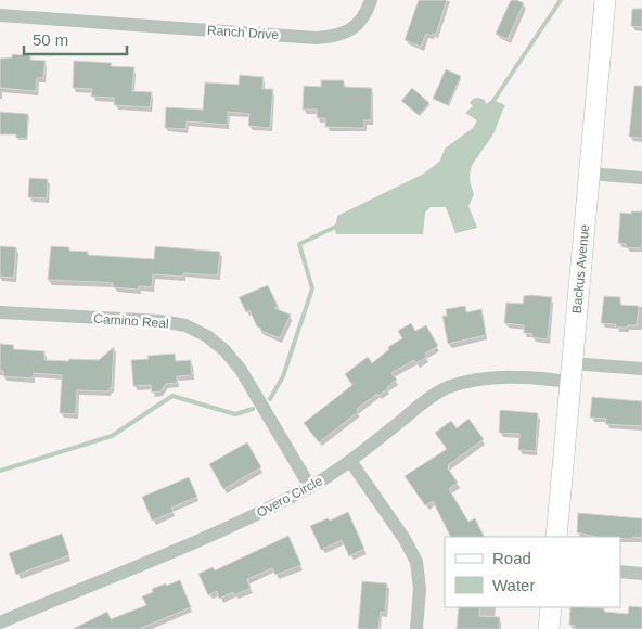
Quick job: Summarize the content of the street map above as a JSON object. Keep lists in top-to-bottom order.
{
  "streets": {
    "street": [
      "Ranch Drive",
      "Backus Avenue",
      "Camino Real",
      "Overo Circle"
    ]
  },
  "crossings": [
    ["Backus Avenue", "Overo Circle"],
    ["Camino Real", "Overo Circle"]
  ],
  "legend": ["Road", "Water"],
  "scale_bar": "50 m"
}
